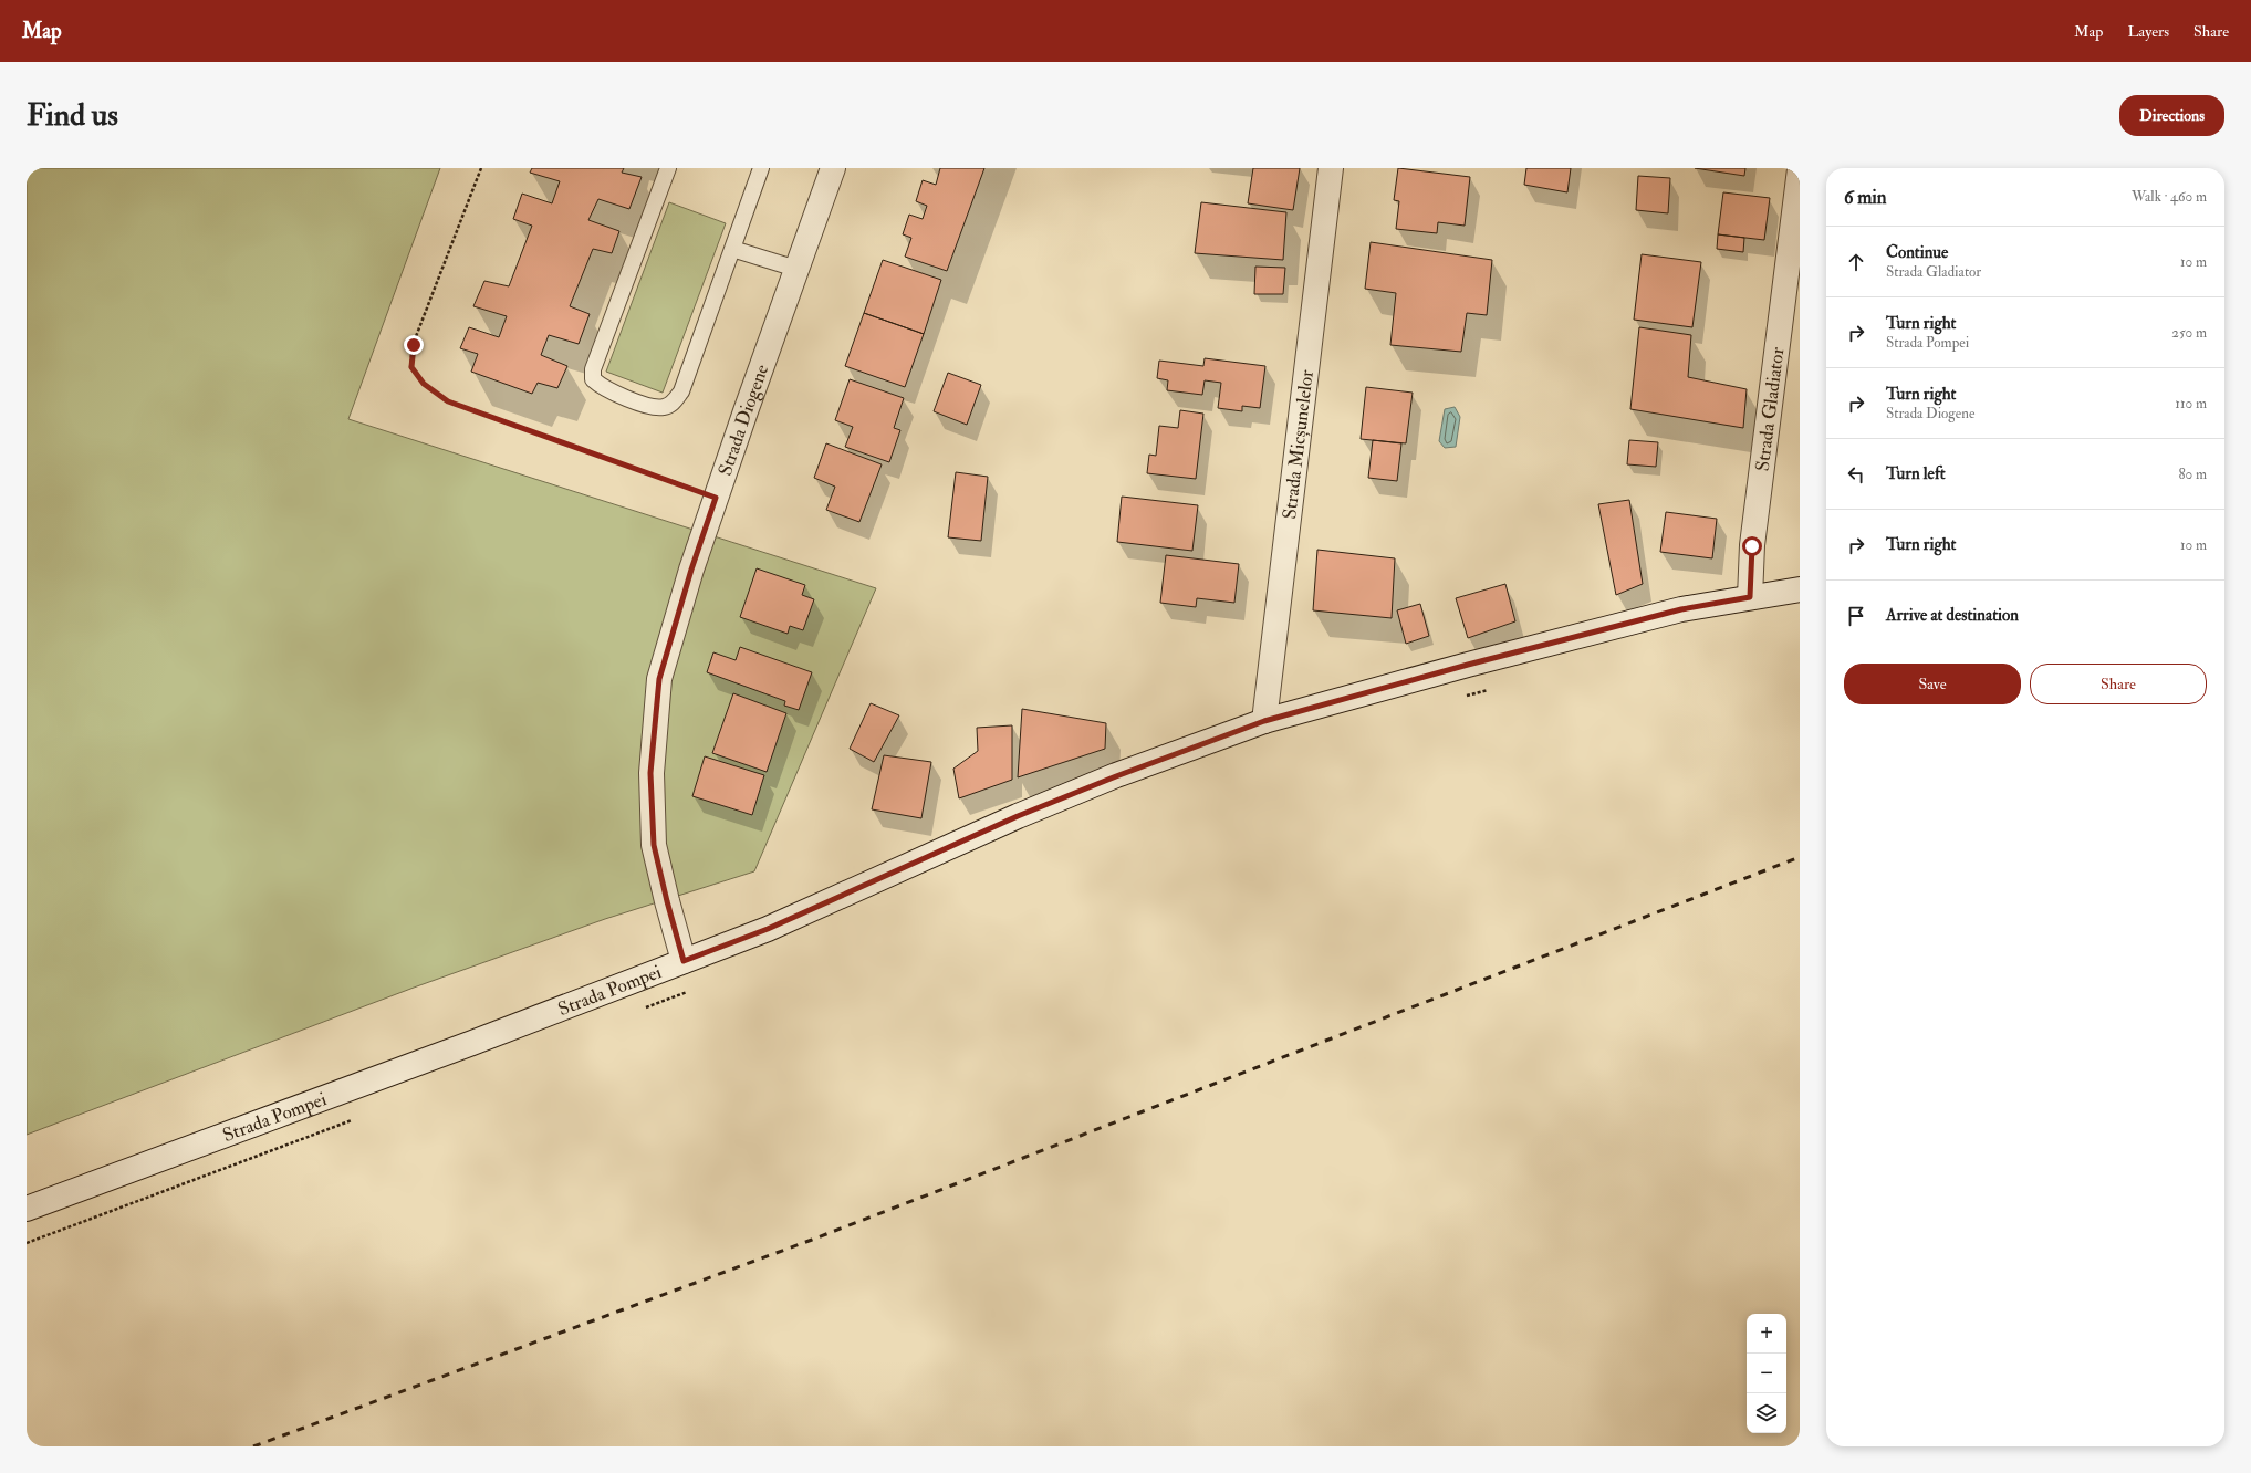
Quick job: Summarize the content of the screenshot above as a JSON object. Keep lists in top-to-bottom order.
{
  "streets": {
    "main road": [
      "Strada Gladiator",
      "Strada Diogene",
      "Strada Micșunelelor",
      "Strada Pompei"
    ]
  },
  "crossings": [
    ["Strada Gladiator", "Strada Pompei"],
    ["Strada Diogene", "Strada Pompei"],
    ["Strada Micșunelelor", "Strada Pompei"]
  ],
  "page": {
    "header": "Map",
    "nav": ["Map", "Layers", "Share"],
    "buttons": [
      "Directions",
      ["Save", "Share"]
    ],
    "title": "Find us",
    "heading": ["6 min", "Walk · 460 m"],
    "list": [
      ["Continue", "Strada Gladiator", "10 m"],
      ["Turn right", "Strada Pompei", "250 m"],
      ["Turn right", "Strada Diogene", "110 m"],
      ["Turn left", "80 m"],
      ["Turn right", "10 m"],
      "Arrive at destination"
    ],
    "map_buttons": ["+", "−"]
  }
}
